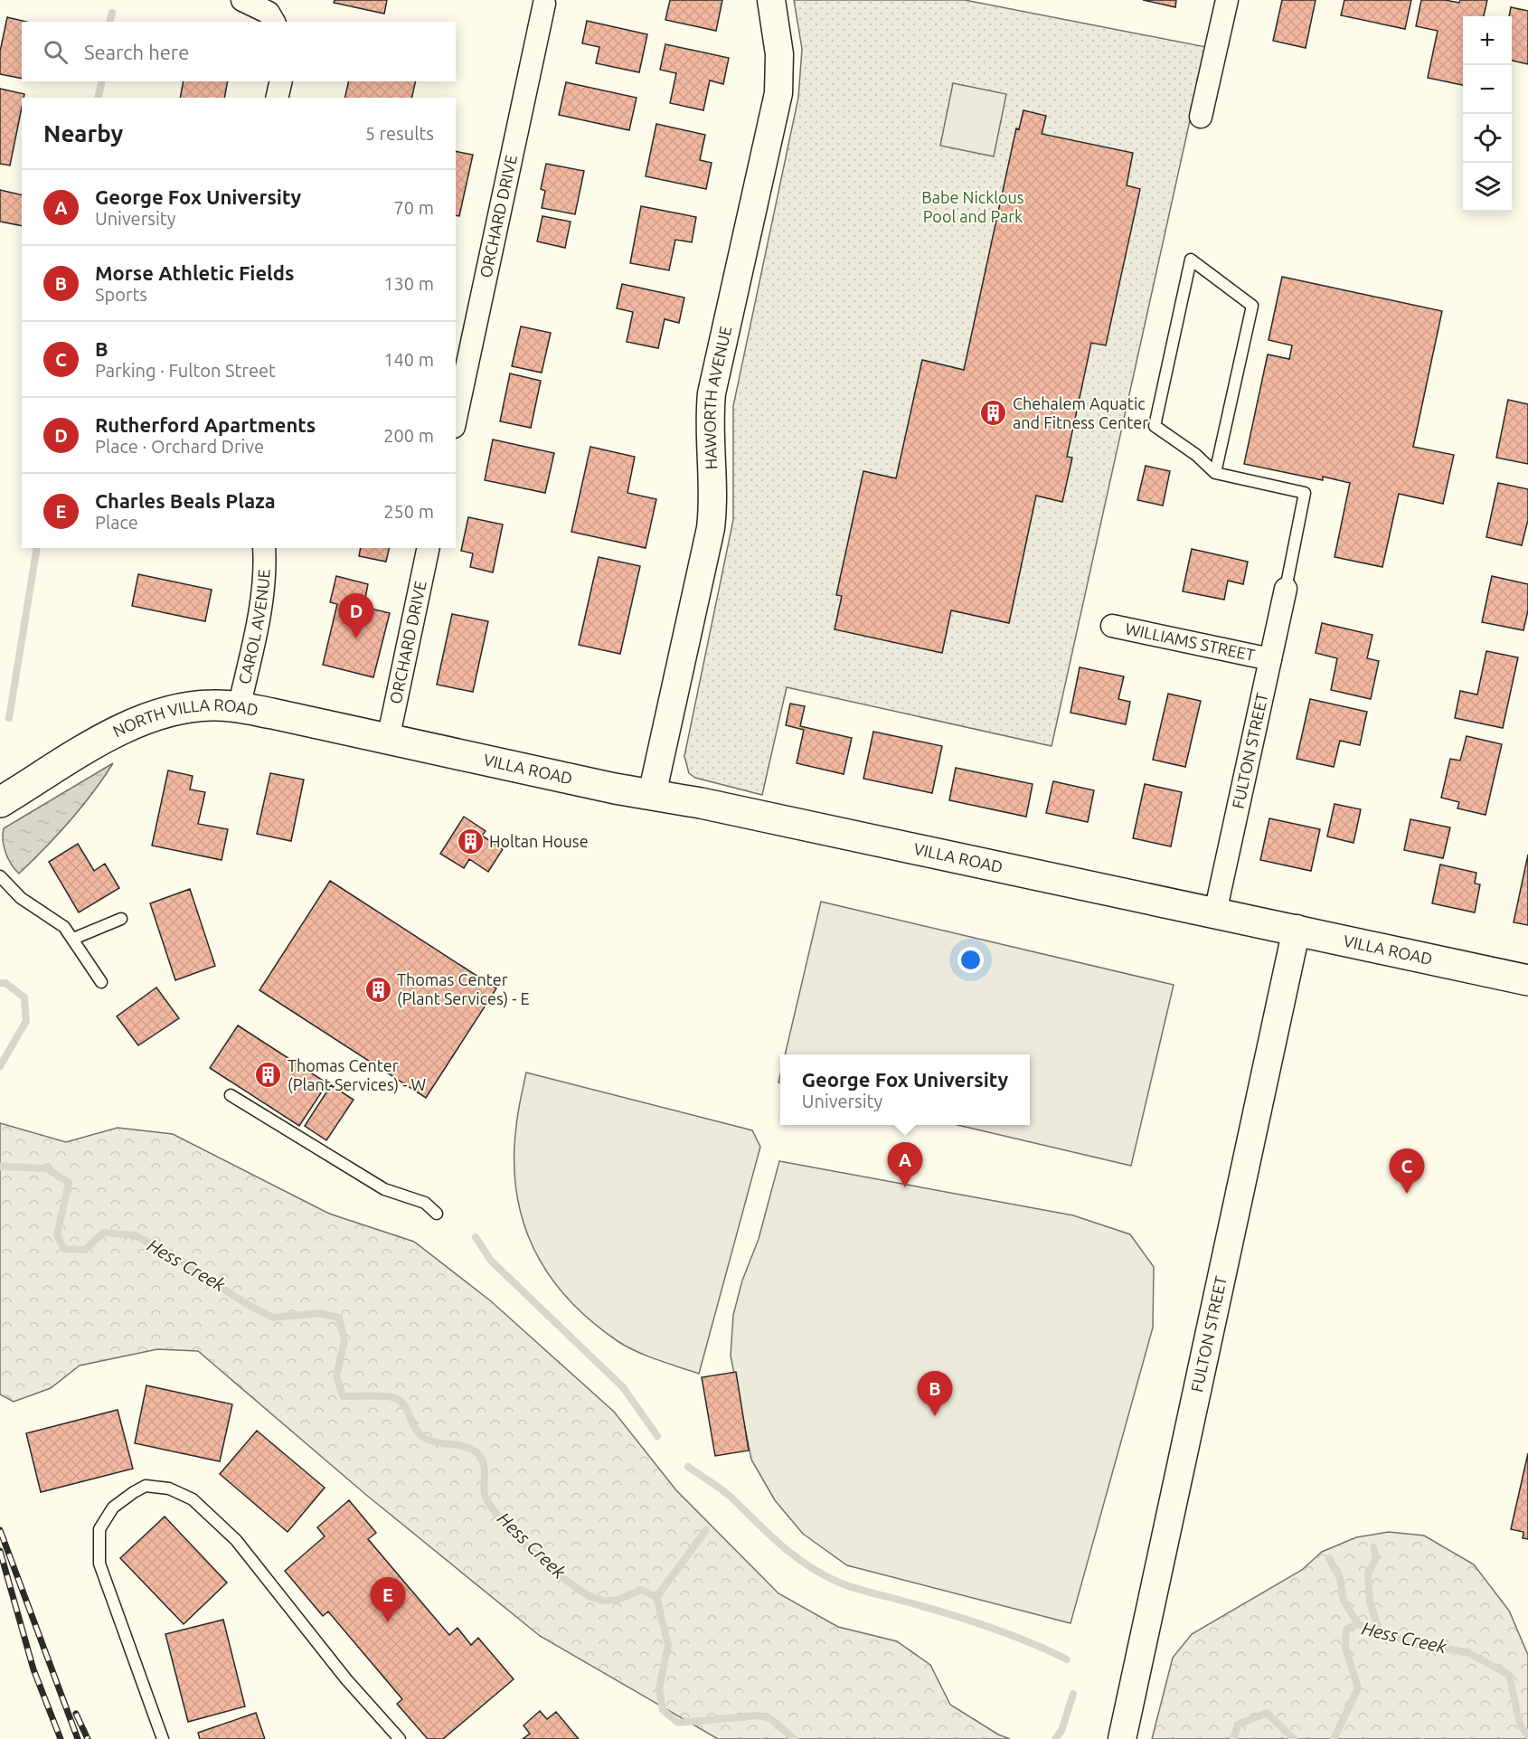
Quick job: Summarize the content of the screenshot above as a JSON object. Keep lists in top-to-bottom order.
{
  "streets": {
    "main road": ["NORTH VILLA ROAD", "VILLA ROAD"],
    "street": [
      "ORCHARD DRIVE",
      "HAWORTH AVENUE",
      "CAROL AVENUE",
      "WILLIAMS STREET",
      "FULTON STREET"
    ]
  },
  "crossings": [
    ["ORCHARD DRIVE", "NORTH VILLA ROAD"],
    ["ORCHARD DRIVE", "VILLA ROAD"],
    ["HAWORTH AVENUE", "VILLA ROAD"],
    ["CAROL AVENUE", "NORTH VILLA ROAD"],
    ["WILLIAMS STREET", "FULTON STREET"],
    ["NORTH VILLA ROAD", "VILLA ROAD"],
    ["FULTON STREET", "VILLA ROAD"]
  ],
  "water": ["Hess Creek"],
  "parks": ["Babe Nicklous Pool and Park"],
  "places": {
    "building": [
      "Chehalem Aquatic and Fitness Center",
      "Holtan House",
      "Thomas Center (Plant Services) - E",
      "Thomas Center (Plant Services) - W"
    ]
  },
  "page": {
    "map_buttons": ["+", "−"],
    "search": "Search here",
    "heading": ["Nearby", "5 results"],
    "list": [
      {
        "mark": "A",
        "name": "George Fox University",
        "note": "University",
        "value": "70 m"
      },
      {
        "mark": "B",
        "name": "Morse Athletic Fields",
        "note": "Sports",
        "value": "130 m"
      },
      {
        "mark": "C",
        "name": "B",
        "note": "Parking · Fulton Street",
        "value": "140 m"
      },
      {
        "mark": "D",
        "name": "Rutherford Apartments",
        "note": "Place · Orchard Drive",
        "value": "200 m"
      },
      {
        "mark": "E",
        "name": "Charles Beals Plaza",
        "note": "Place",
        "value": "250 m"
      }
    ],
    "pins": [
      "D",
      "A",
      "C",
      "B",
      "E"
    ],
    "popup": ["George Fox University", "University"]
  }
}
